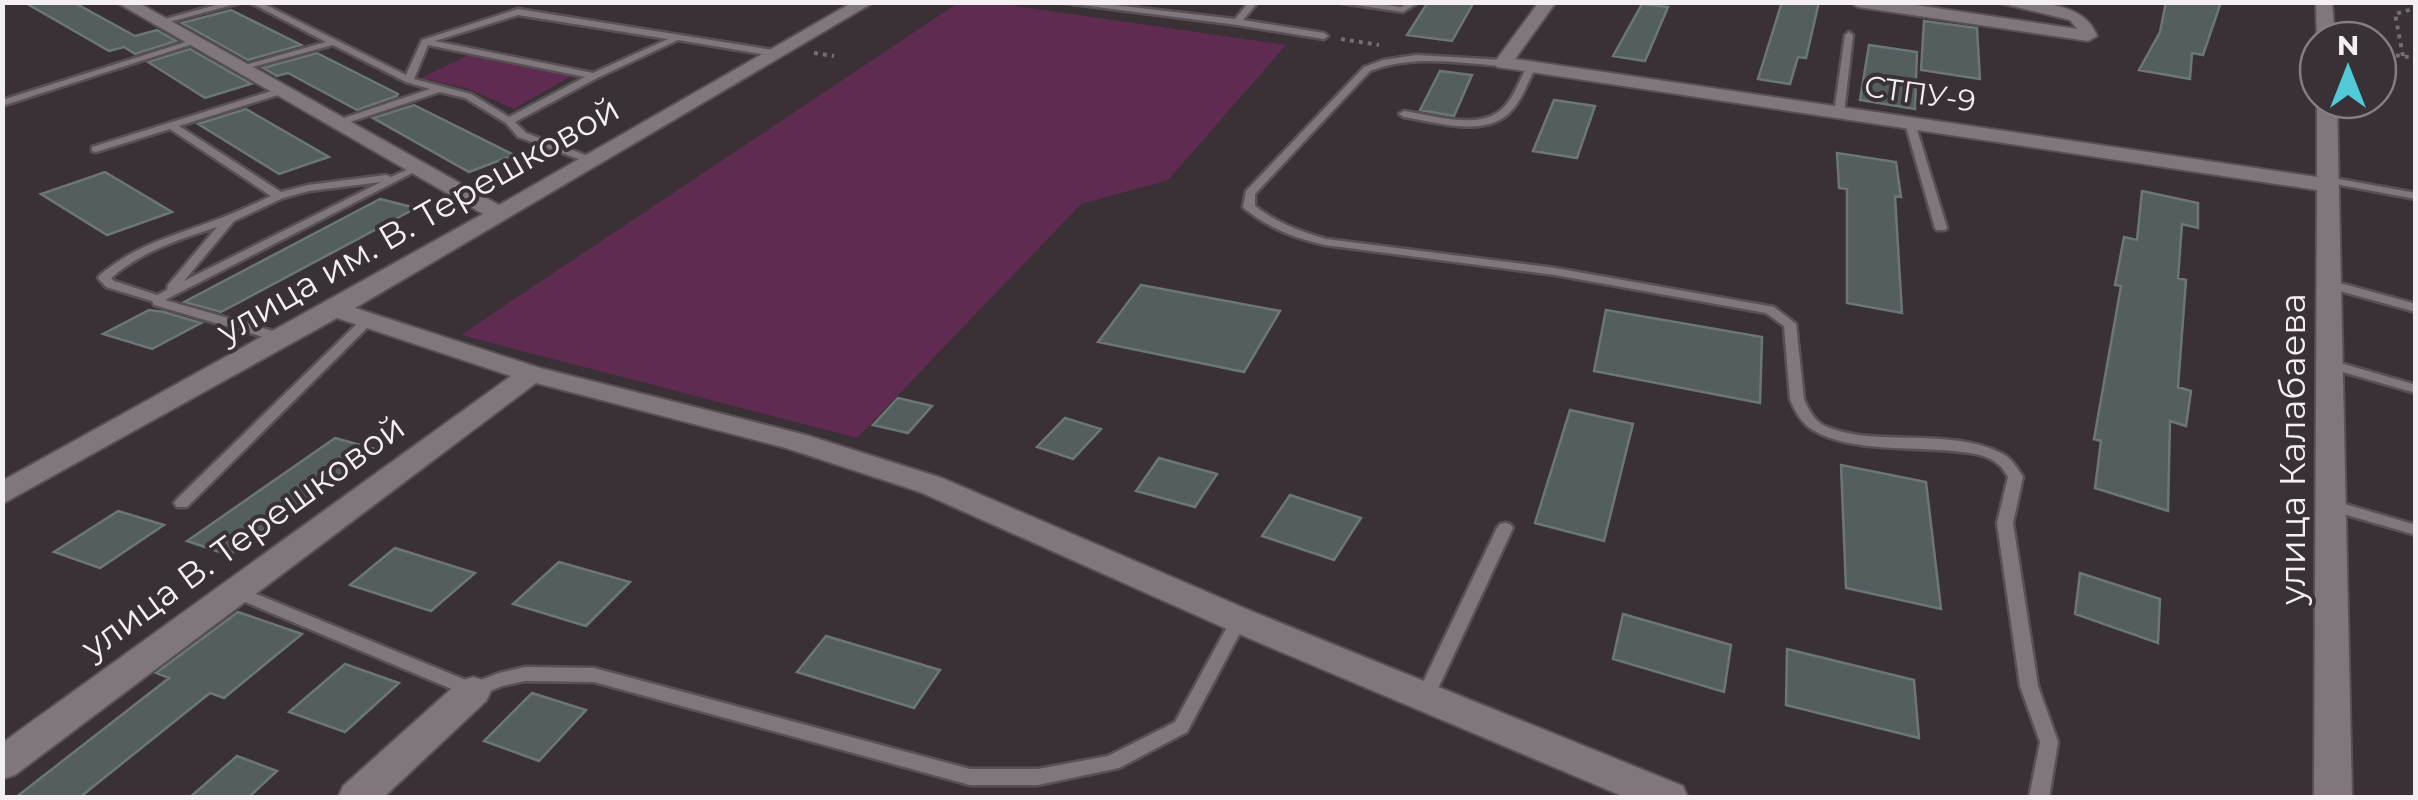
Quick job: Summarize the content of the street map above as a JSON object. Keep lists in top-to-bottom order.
{
  "streets": {
    "street": [
      "СТПУ-9",
      "улица им. В. Терешковой",
      "улица Калабаева",
      "улица В. Терешковой"
    ]
  },
  "crossings": [
    ["СТПУ-9", "улица Калабаева"]
  ],
  "north": "top"
}
